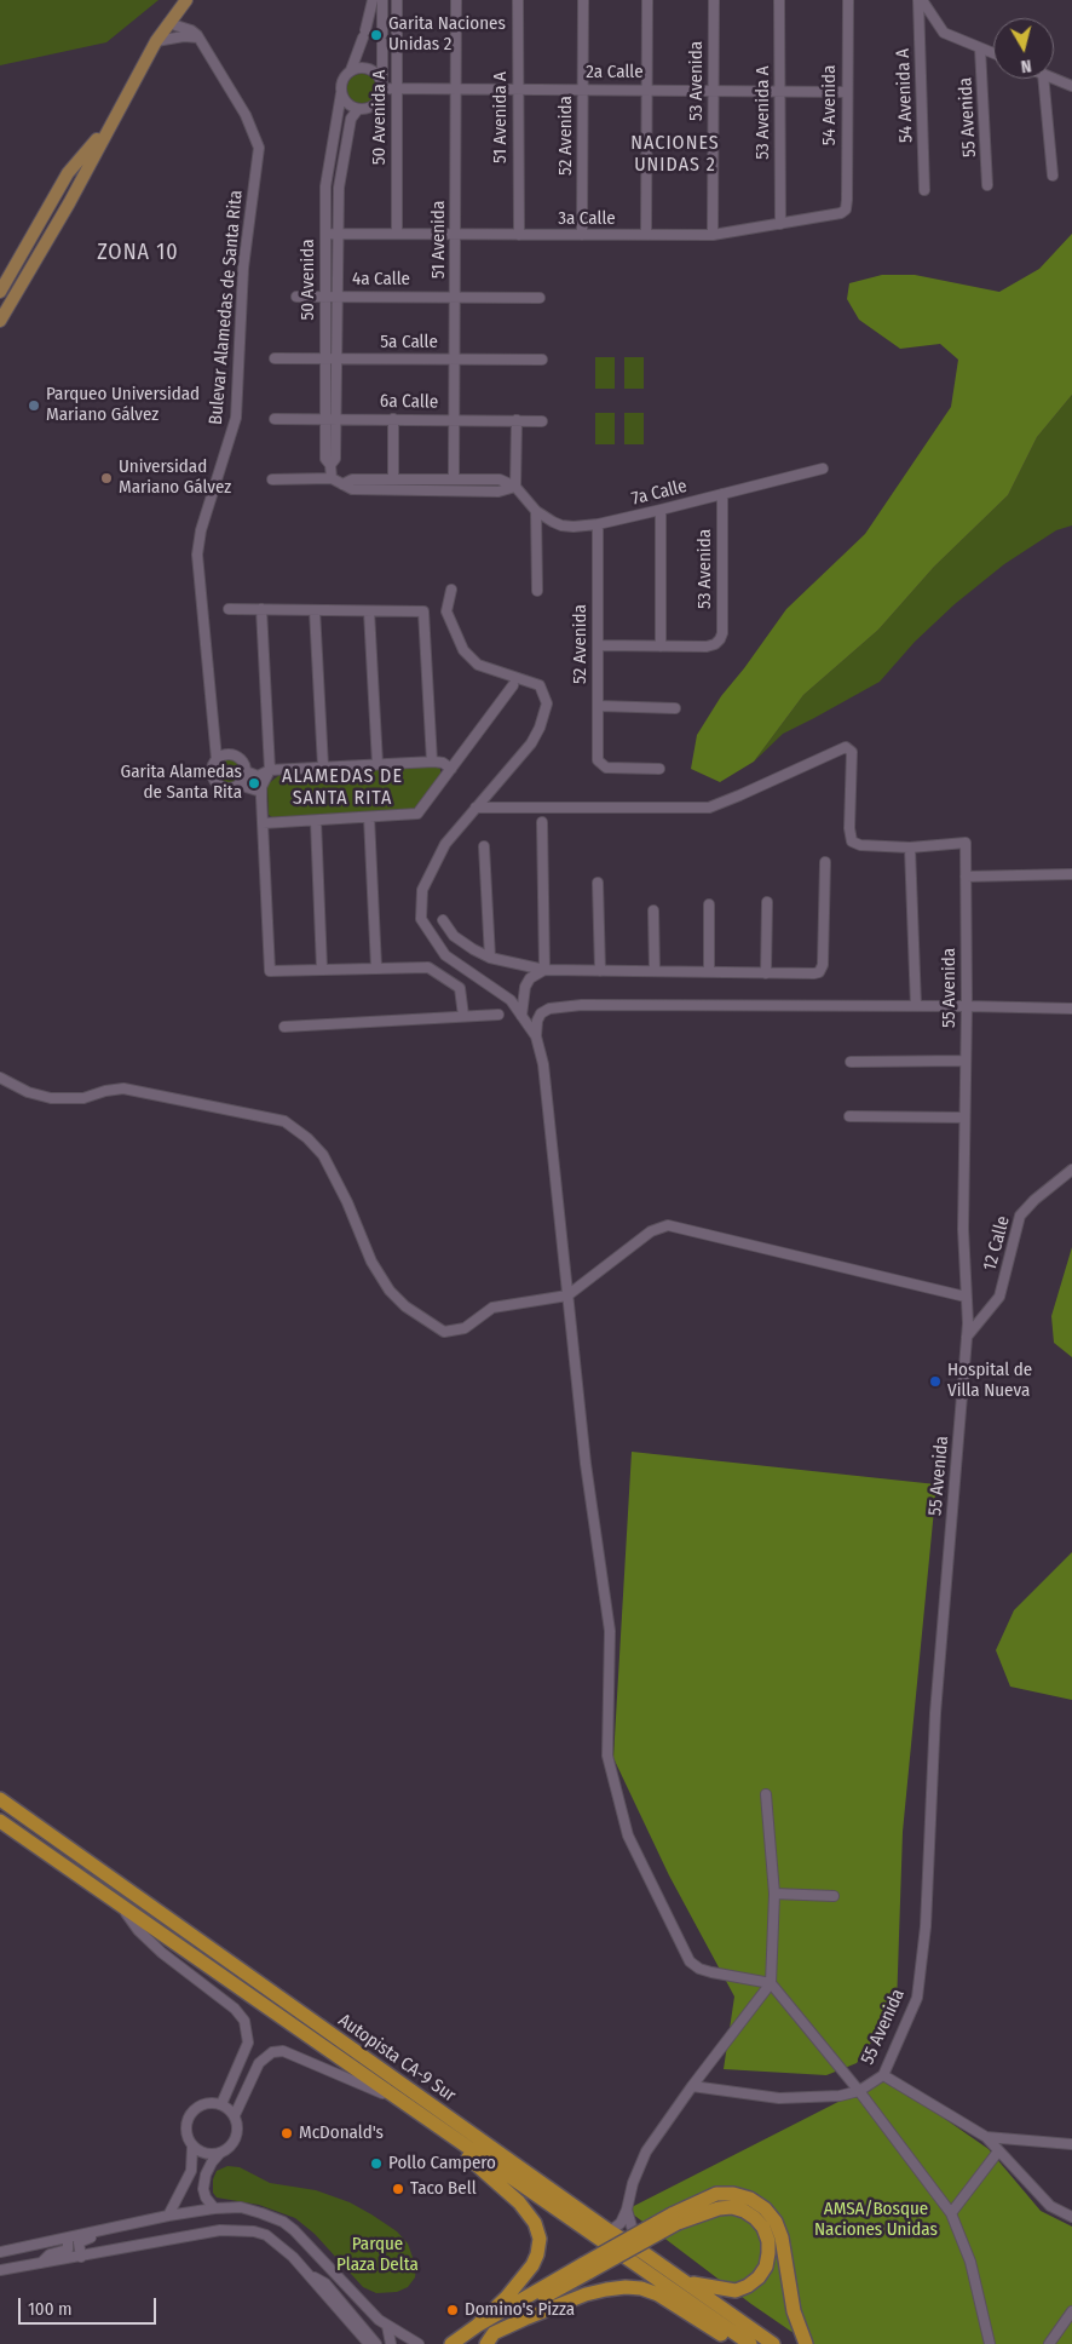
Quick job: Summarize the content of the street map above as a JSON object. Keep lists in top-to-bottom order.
{
  "streets": {
    "highway": ["Autopista CA-9 Sur"],
    "street": [
      "2a Calle",
      "53 Avenida",
      "54 Avenida A",
      "54 Avenida",
      "53 Avenida A",
      "50 Avenida A",
      "51 Avenida A",
      "55 Avenida",
      "52 Avenida",
      "3a Calle",
      "51 Avenida",
      "50 Avenida",
      "4a Calle",
      "Bulevar Alamedas de Santa Rita",
      "5a Calle",
      "6a Calle",
      "7a Calle",
      "12 Calle"
    ]
  },
  "crossings": [
    ["2a Calle", "53 Avenida"],
    ["2a Calle", "54 Avenida"],
    ["2a Calle", "53 Avenida A"],
    ["2a Calle", "50 Avenida A"],
    ["2a Calle", "51 Avenida A"],
    ["2a Calle", "52 Avenida"],
    ["2a Calle", "51 Avenida"],
    ["2a Calle", "50 Avenida"],
    ["53 Avenida", "3a Calle"],
    ["53 Avenida", "7a Calle"],
    ["54 Avenida", "3a Calle"],
    ["53 Avenida A", "3a Calle"],
    ["50 Avenida A", "3a Calle"],
    ["51 Avenida A", "3a Calle"],
    ["55 Avenida", "12 Calle"],
    ["52 Avenida", "3a Calle"],
    ["52 Avenida", "7a Calle"],
    ["3a Calle", "51 Avenida"],
    ["3a Calle", "50 Avenida"],
    ["51 Avenida", "4a Calle"],
    ["51 Avenida", "5a Calle"],
    ["51 Avenida", "6a Calle"],
    ["50 Avenida", "4a Calle"],
    ["50 Avenida", "5a Calle"],
    ["50 Avenida", "6a Calle"]
  ],
  "districts": ["NACIONES UNIDAS 2", "ZONA 10", "ALAMEDAS DE SANTA RITA"],
  "parks": ["AMSA/Bosque Naciones Unidas", "Parque Plaza Delta"],
  "places": [
    "Garita Naciones Unidas 2",
    "Parqueo Universidad Mariano Gálvez",
    "Universidad Mariano Gálvez",
    "Garita Alamedas de Santa Rita",
    "Hospital de Villa Nueva",
    "McDonald's",
    "Pollo Campero",
    "Taco Bell",
    "Domino's Pizza"
  ],
  "scale_bar": "100 m",
  "north": "bottom"
}
